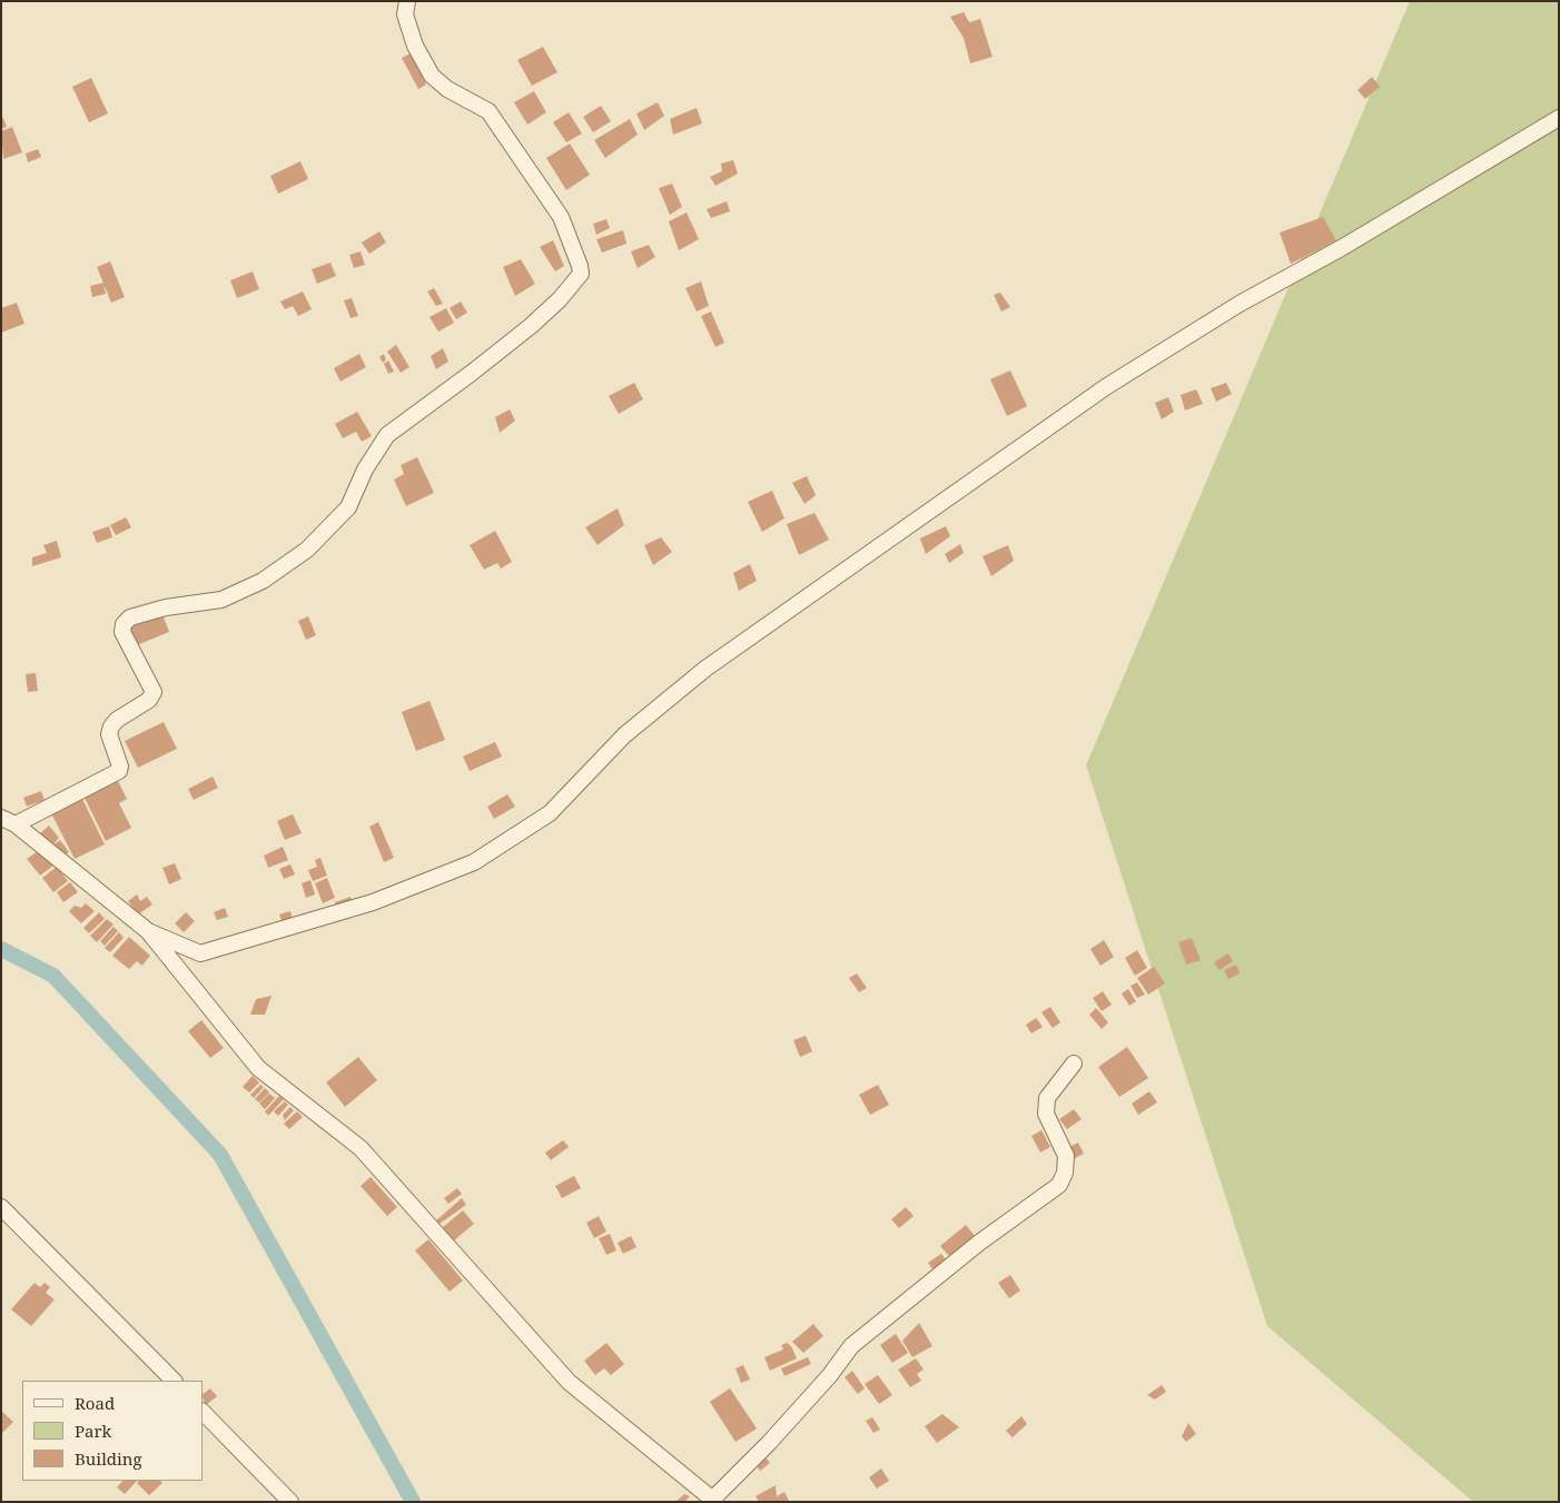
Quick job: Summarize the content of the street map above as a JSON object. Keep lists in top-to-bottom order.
{
  "legend": ["Road", "Park", "Building"]
}
